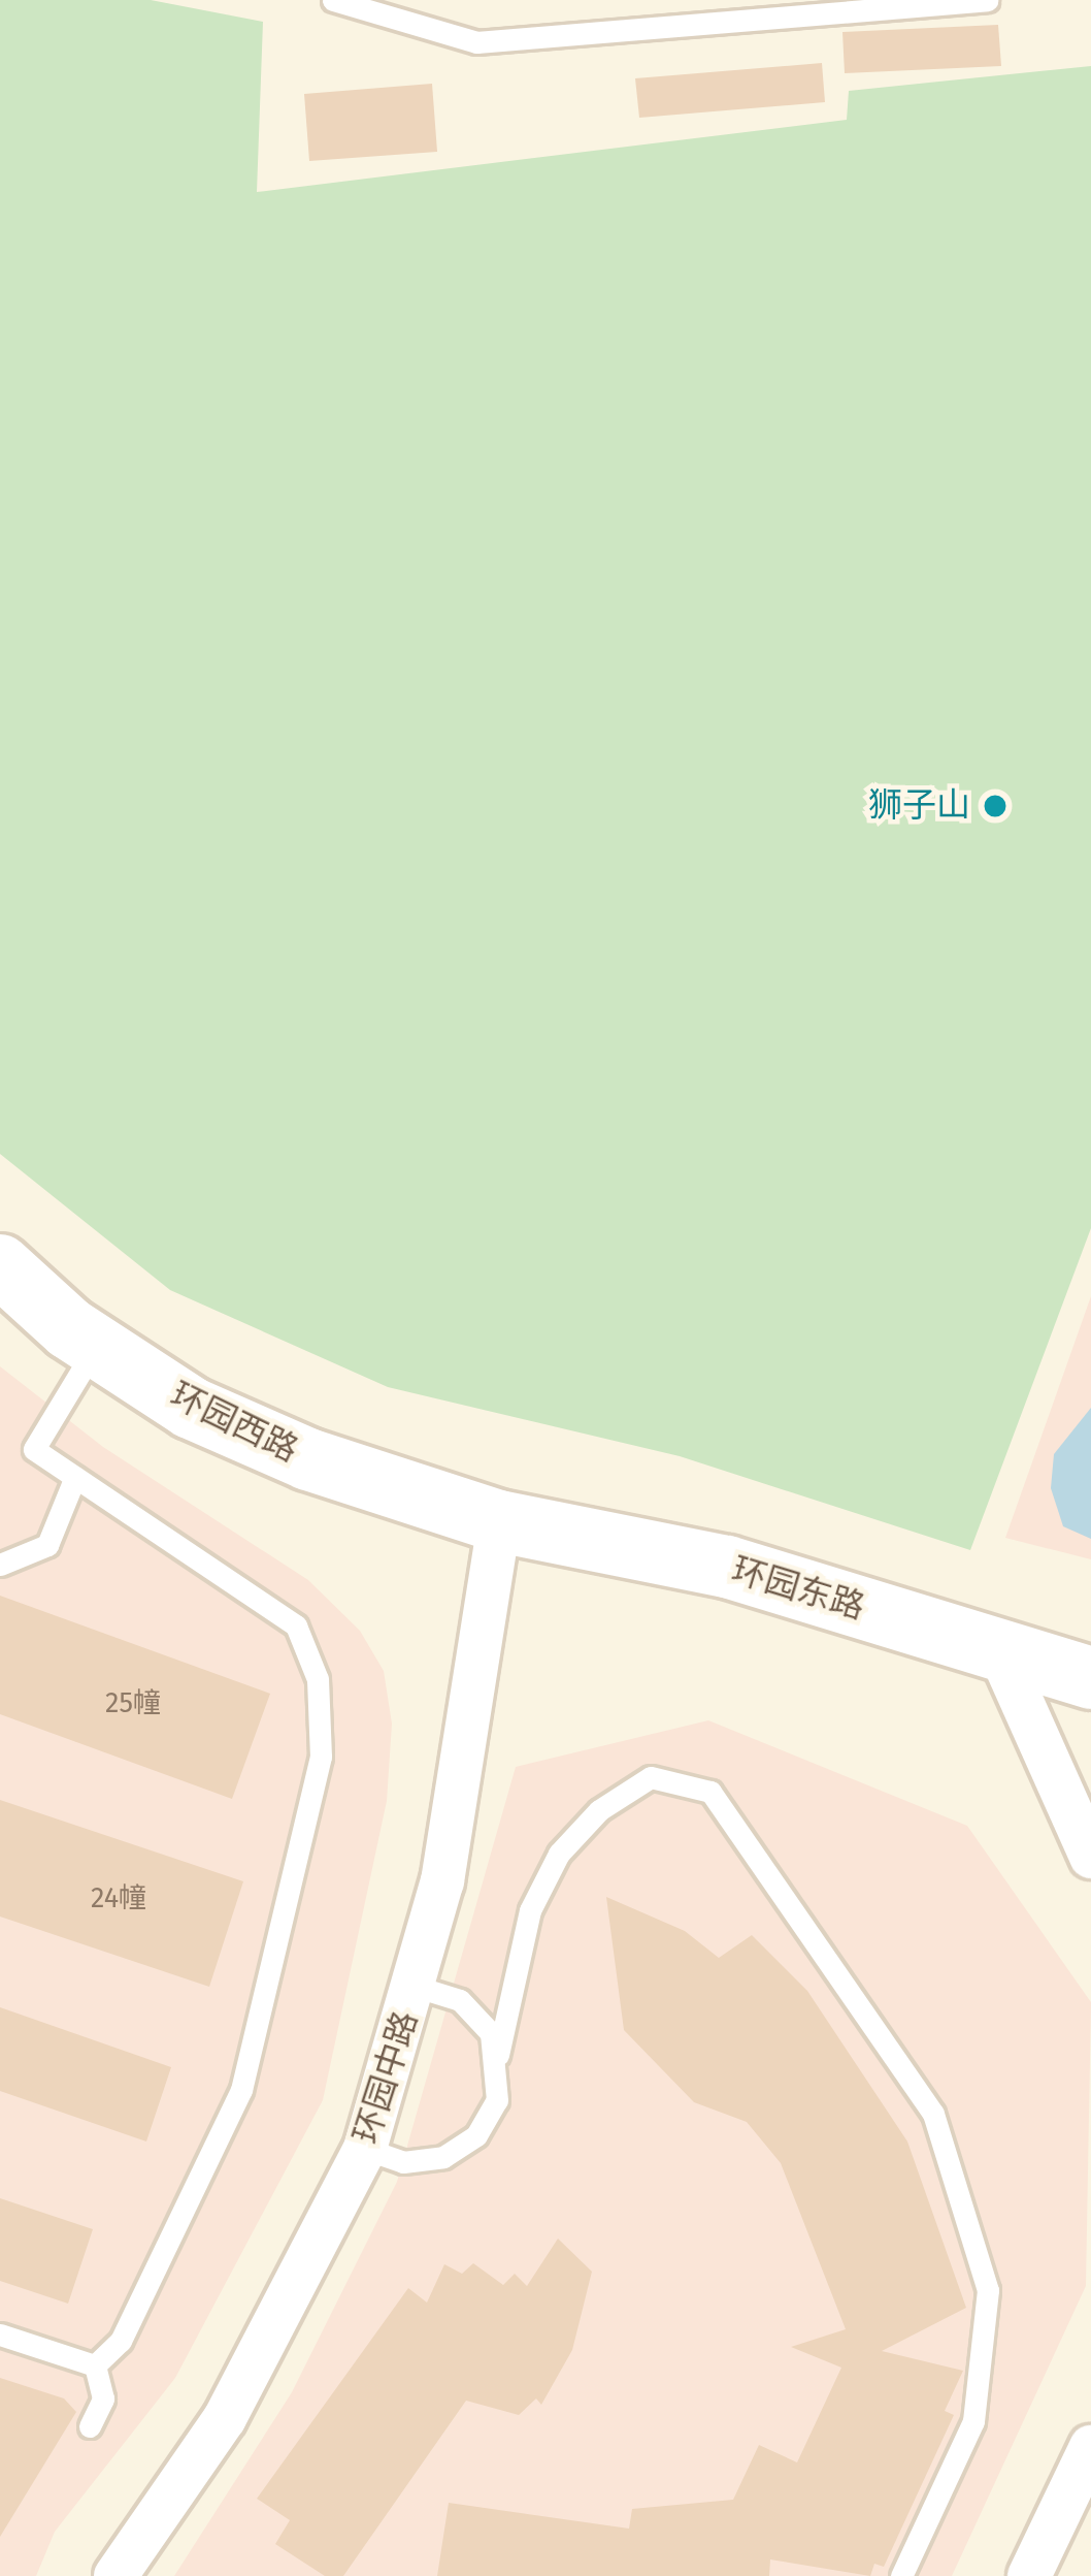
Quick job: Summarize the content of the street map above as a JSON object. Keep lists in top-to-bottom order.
{
  "streets": {
    "street": ["环园西路", "环园东路", "环园中路"]
  },
  "crossings": [
    ["环园西路", "环园东路"],
    ["环园西路", "环园中路"],
    ["环园东路", "环园中路"]
  ],
  "places": ["狮子山"],
  "house_numbers": ["25幢", "24幢"]
}
